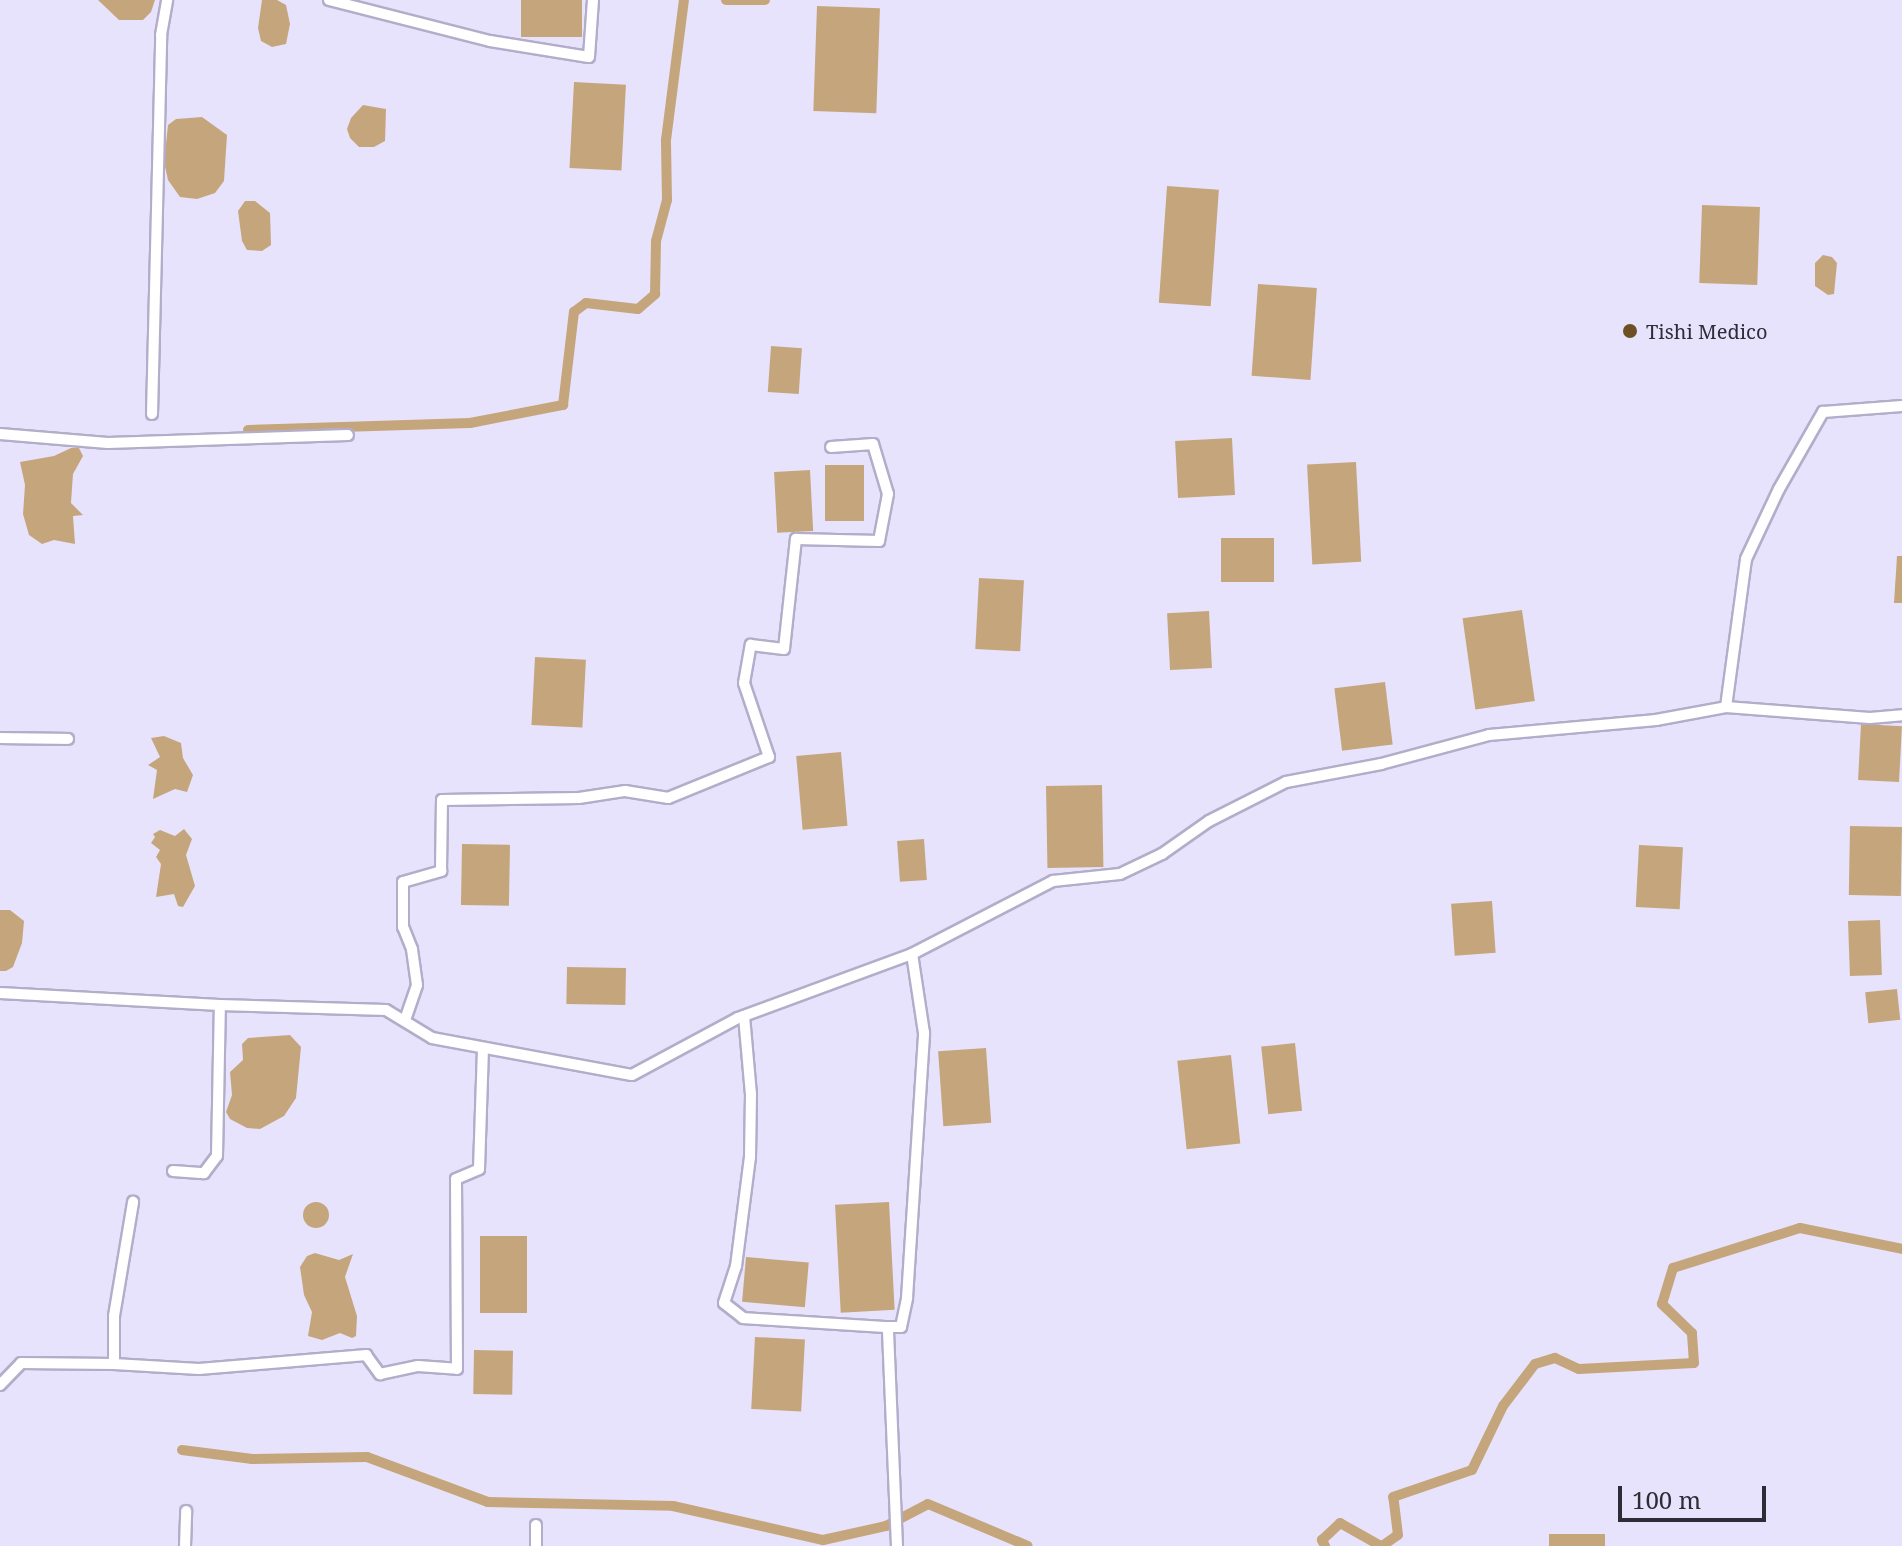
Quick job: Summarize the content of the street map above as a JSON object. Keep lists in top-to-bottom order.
{
  "places": ["Tishi Medico"],
  "scale_bar": "100 m"
}
